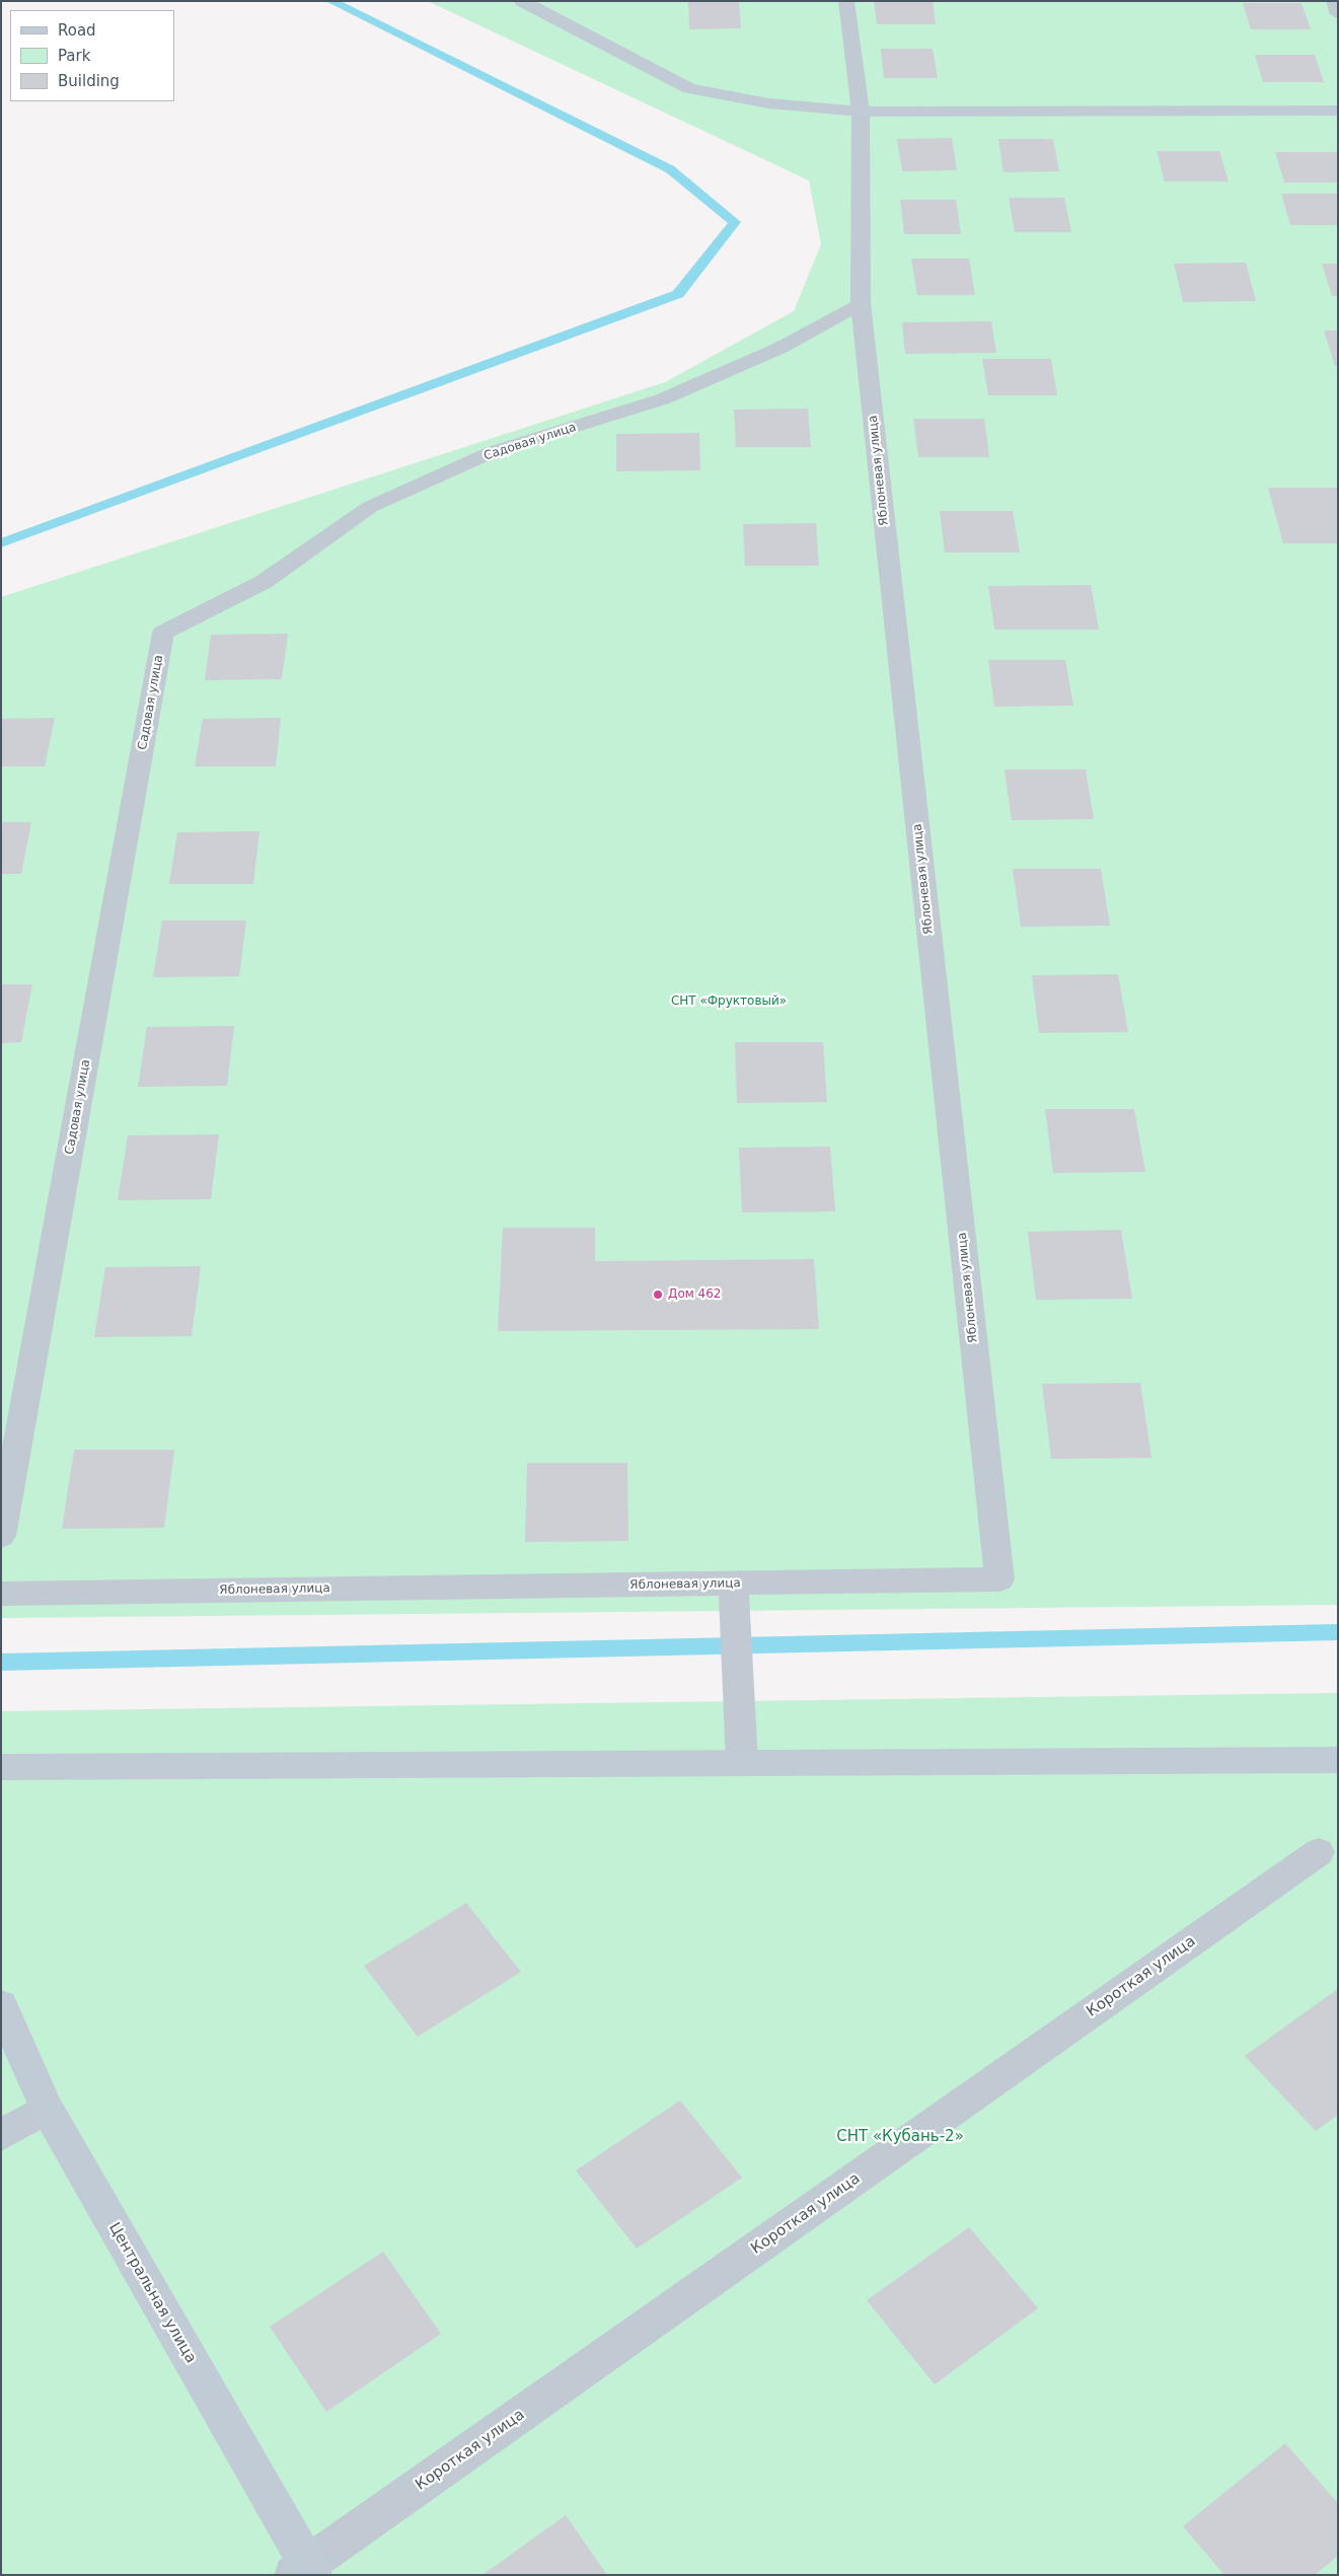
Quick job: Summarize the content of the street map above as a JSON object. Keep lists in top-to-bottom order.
{
  "streets": {
    "street": [
      "Садовая улица",
      "Яблоневая улица",
      "Короткая улица",
      "Центральная улица"
    ]
  },
  "crossings": [
    ["Садовая улица", "Яблоневая улица"],
    ["Короткая улица", "Центральная улица"]
  ],
  "parks": ["СНТ «Фруктовый»", "СНТ «Кубань-2»"],
  "places": ["Дом 462"],
  "legend": ["Road", "Park", "Building"]
}
